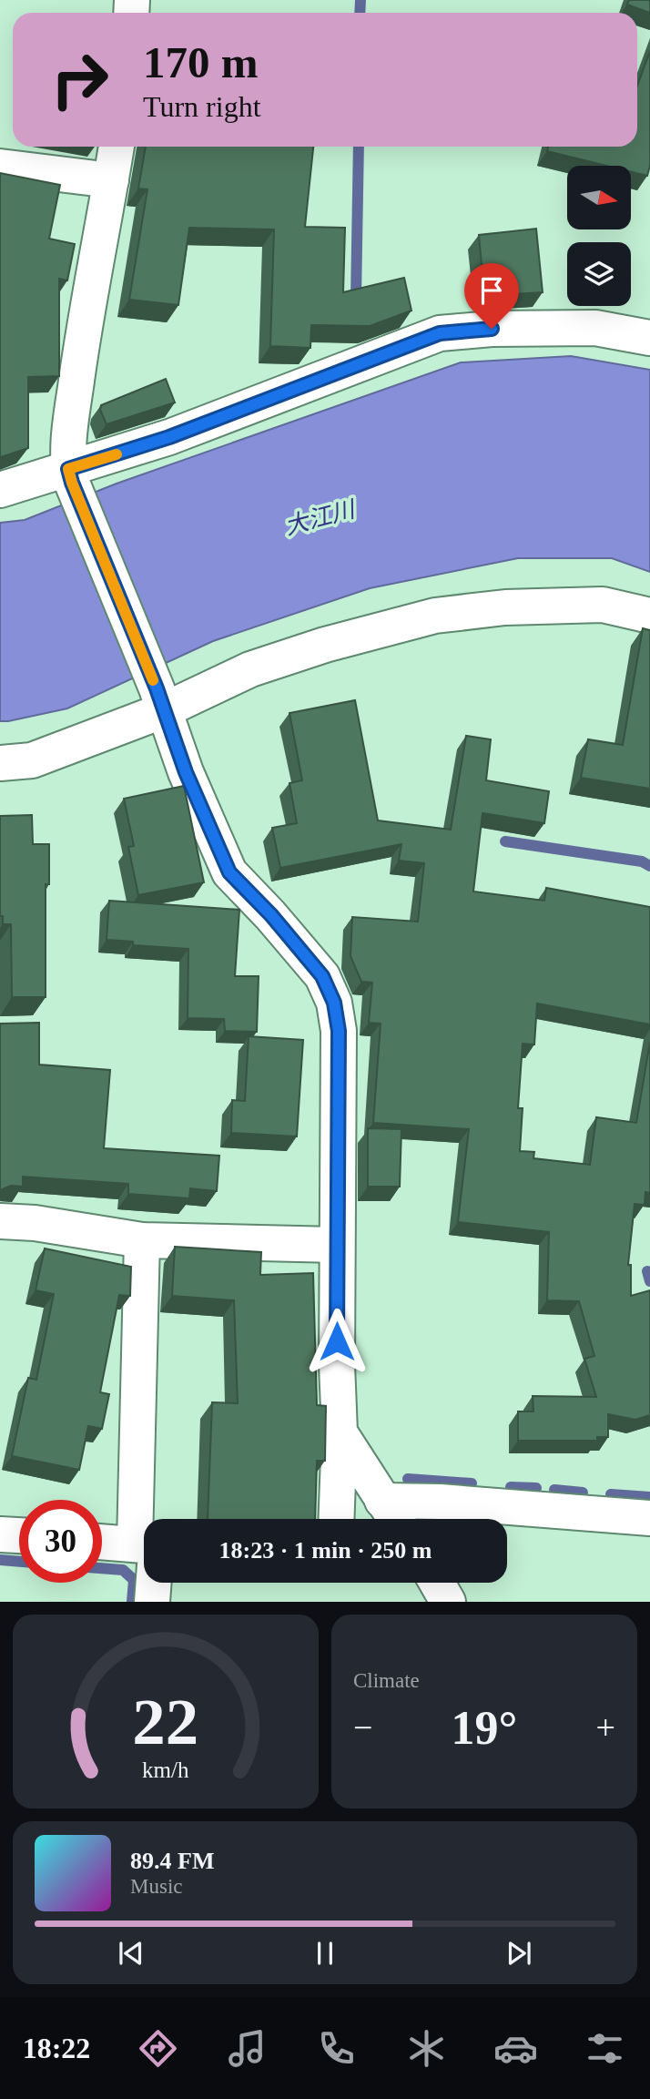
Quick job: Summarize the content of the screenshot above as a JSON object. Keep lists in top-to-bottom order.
{
  "water": ["大江川"],
  "north": "right",
  "page": {
    "turn": ["170 m", "Turn right"],
    "limit": "30",
    "trip": "18:23 · 1 min · 250 m",
    "tile": "Climate",
    "heat": ["−", "19°", "+"],
    "song": ["89.4 FM", "Music"],
    "tabs": "18:22",
    "gauge": ["22", "km/h"]
  }
}
